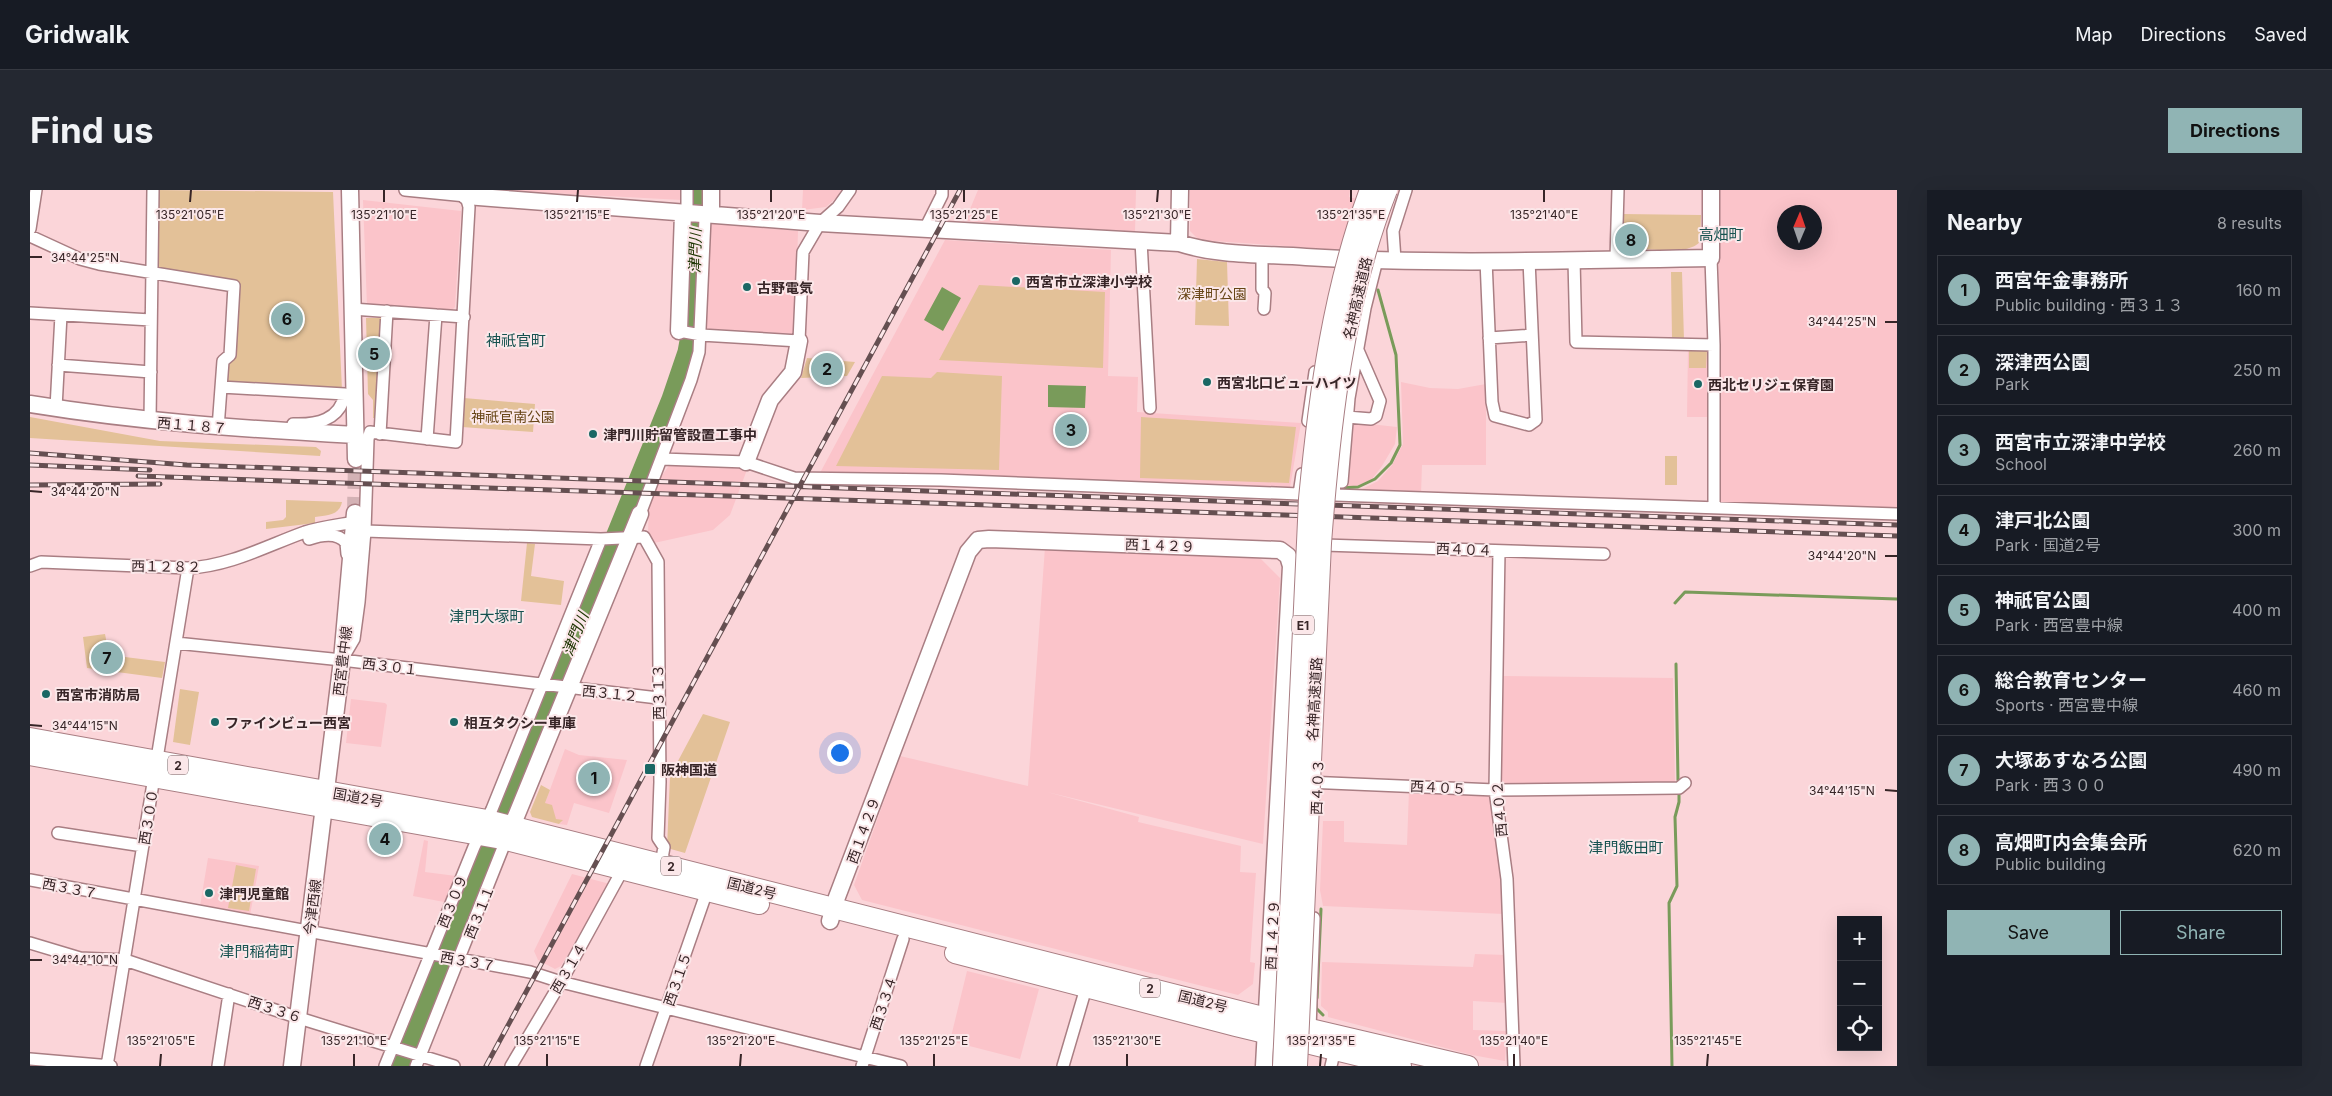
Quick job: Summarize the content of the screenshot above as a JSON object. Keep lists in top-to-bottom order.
{
  "streets": {
    "highway": [
      "名神高速道路",
      "E1",
      "2",
      "国道2号"
    ],
    "street": [
      "西１１８７",
      "西１４２９",
      "西４０４",
      "西１２８２",
      "西宮豊中線",
      "西３０１",
      "西３１３",
      "西３１２",
      "西４０３",
      "西４０５",
      "西４０２",
      "西３００",
      "西３３７",
      "西３０９",
      "今津西線",
      "西３１１",
      "西３１４",
      "西３１５",
      "西３３４",
      "西３３６"
    ]
  },
  "crossings": [
    ["西１４２９", "西４０５"],
    ["西１４２９", "国道2号"],
    ["西４０４", "西４０３"],
    ["西４０４", "西４０２"],
    ["西１２８２", "西宮豊中線"],
    ["西１２８２", "西３１３"],
    ["西１２８２", "西３００"],
    ["西宮豊中線", "西３０１"],
    ["西宮豊中線", "国道2号"],
    ["西宮豊中線", "今津西線"],
    ["西３０１", "西３１２"],
    ["西３０１", "西３００"],
    ["西３１３", "西３１２"],
    ["西３１３", "国道2号"],
    ["西４０３", "西４０５"],
    ["西４０３", "国道2号"],
    ["西４０５", "西４０２"],
    ["国道2号", "西３００"],
    ["国道2号", "西３０９"],
    ["国道2号", "今津西線"],
    ["国道2号", "西３１１"],
    ["国道2号", "西３１４"],
    ["国道2号", "西３１５"],
    ["国道2号", "西３３４"],
    ["西３００", "西３３７"],
    ["西３００", "西３３６"],
    ["西３３７", "西３０９"],
    ["西３３７", "今津西線"],
    ["西３３７", "西３１１"],
    ["西３３７", "西３１４"],
    ["西３３７", "西３１５"],
    ["西３３７", "西３３４"],
    ["西３０９", "西３１１"],
    ["西３０９", "西３３６"],
    ["今津西線", "西３３６"],
    ["西３１１", "西３３６"]
  ],
  "districts": [
    "高畑町",
    "神祇官町",
    "津門大塚町",
    "津門飯田町",
    "津門稲荷町"
  ],
  "water": ["津門川"],
  "parks": ["深津町公園", "神祇官南公園"],
  "places": {
    "other": [
      "西宮市立深津小学校",
      "古野電気",
      "西宮北口ビューハイツ",
      "西北セリジェ保育園",
      "津門川貯留管設置工事中",
      "西宮市消防局",
      "ファインビュー西宮",
      "相互タクシー車庫",
      "津門児童館"
    ],
    "transit": ["阪神国道"]
  },
  "north": "top",
  "page": {
    "header": "Gridwalk",
    "nav": ["Map", "Directions", "Saved"],
    "buttons": [
      "Directions",
      ["Save", "Share"]
    ],
    "title": "Find us",
    "heading": ["Nearby", "8 results"],
    "pins": [
      "8",
      "6",
      "5",
      "2",
      "3",
      "7",
      "1",
      "4"
    ],
    "list": [
      {
        "mark": "1",
        "name": "西宮年金事務所",
        "note": "Public building · 西３１３",
        "value": "160 m"
      },
      {
        "mark": "2",
        "name": "深津西公園",
        "note": "Park",
        "value": "250 m"
      },
      {
        "mark": "3",
        "name": "西宮市立深津中学校",
        "note": "School",
        "value": "260 m"
      },
      {
        "mark": "4",
        "name": "津戸北公園",
        "note": "Park · 国道2号",
        "value": "300 m"
      },
      {
        "mark": "5",
        "name": "神祇官公園",
        "note": "Park · 西宮豊中線",
        "value": "400 m"
      },
      {
        "mark": "6",
        "name": "総合教育センター",
        "note": "Sports · 西宮豊中線",
        "value": "460 m"
      },
      {
        "mark": "7",
        "name": "大塚あすなろ公園",
        "note": "Park · 西３００",
        "value": "490 m"
      },
      {
        "mark": "8",
        "name": "高畑町内会集会所",
        "note": "Public building",
        "value": "620 m"
      }
    ],
    "map_buttons": ["+", "−"]
  },
  "coordinates": [
    "135°21'05\"E",
    "135°21'10\"E",
    "135°21'15\"E",
    "135°21'20\"E",
    "135°21'25\"E",
    "135°21'30\"E",
    "135°21'35\"E",
    "135°21'40\"E",
    "34°44'25\"N",
    "34°44'20\"N",
    "34°44'15\"N",
    "34°44'10\"N",
    "135°21'45\"E"
  ]
}
